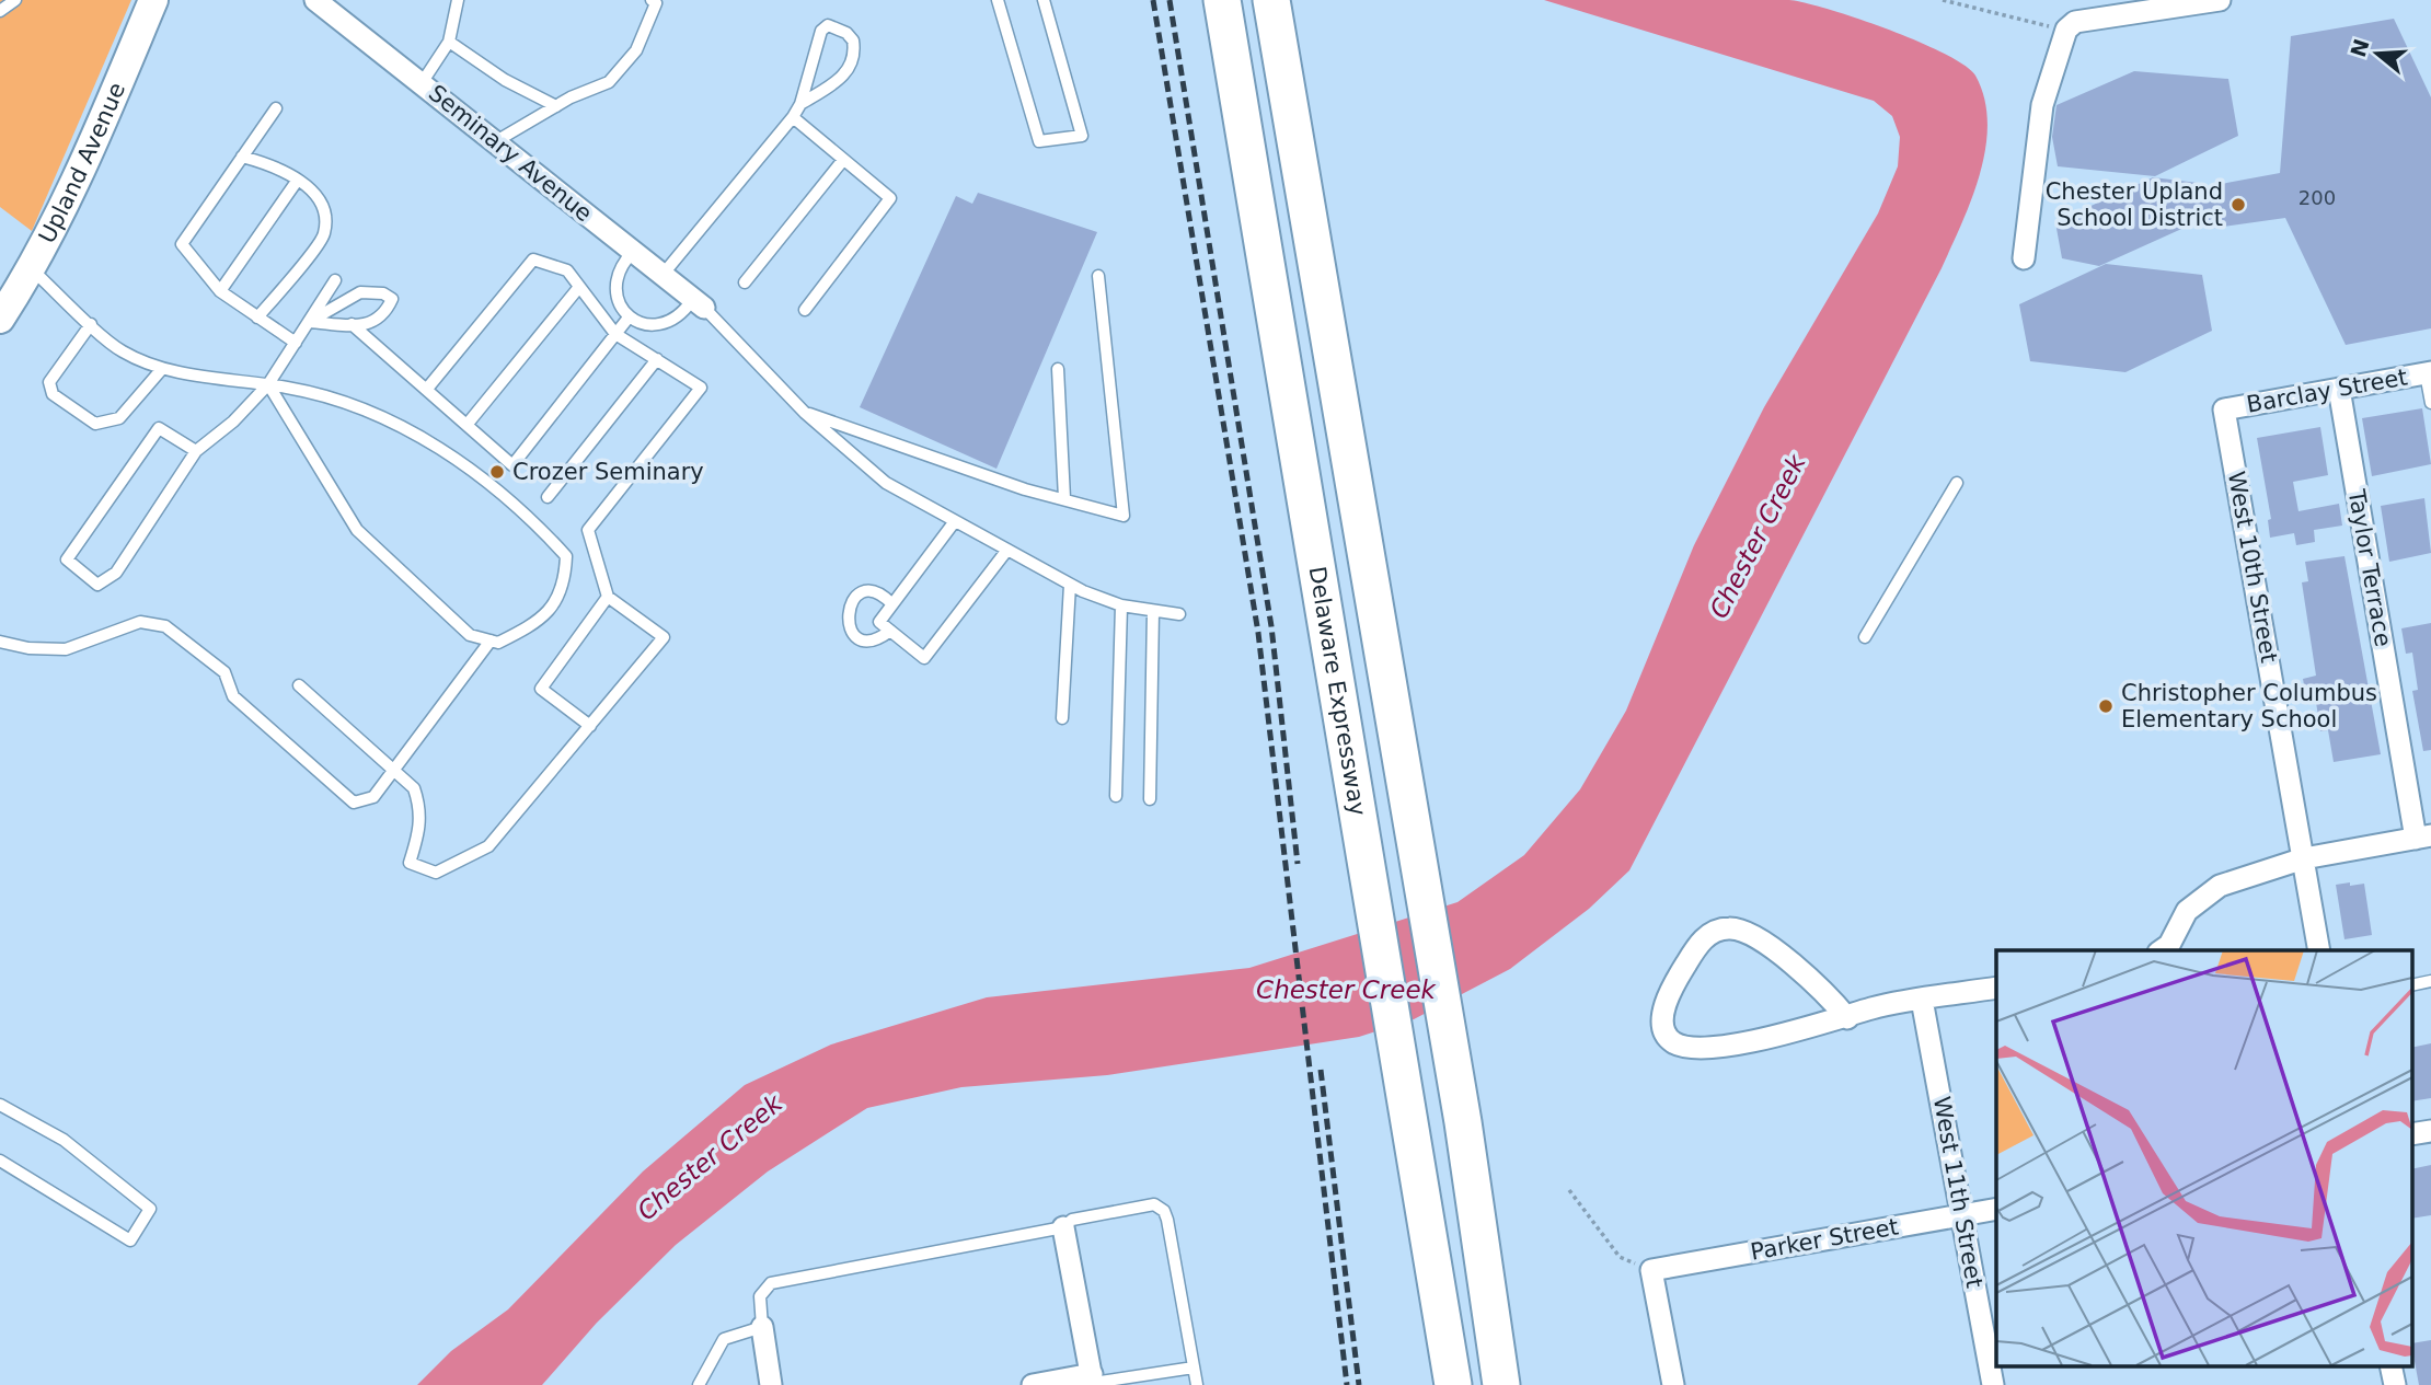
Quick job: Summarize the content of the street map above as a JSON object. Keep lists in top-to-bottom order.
{
  "streets": {
    "highway": ["Delaware Expressway"],
    "main road": ["Upland Avenue"],
    "street": [
      "Seminary Avenue",
      "Barclay Street",
      "West 10th Street",
      "Taylor Terrace",
      "West 11th Street",
      "Parker Street"
    ]
  },
  "crossings": [
    ["Barclay Street", "West 10th Street"],
    ["Barclay Street", "Taylor Terrace"],
    ["West 11th Street", "Parker Street"]
  ],
  "water": ["Chester Creek"],
  "places": ["Chester Upland School District", "Crozer Seminary", "Christopher Columbus Elementary School"],
  "house_numbers": ["200"],
  "north": "left"
}
